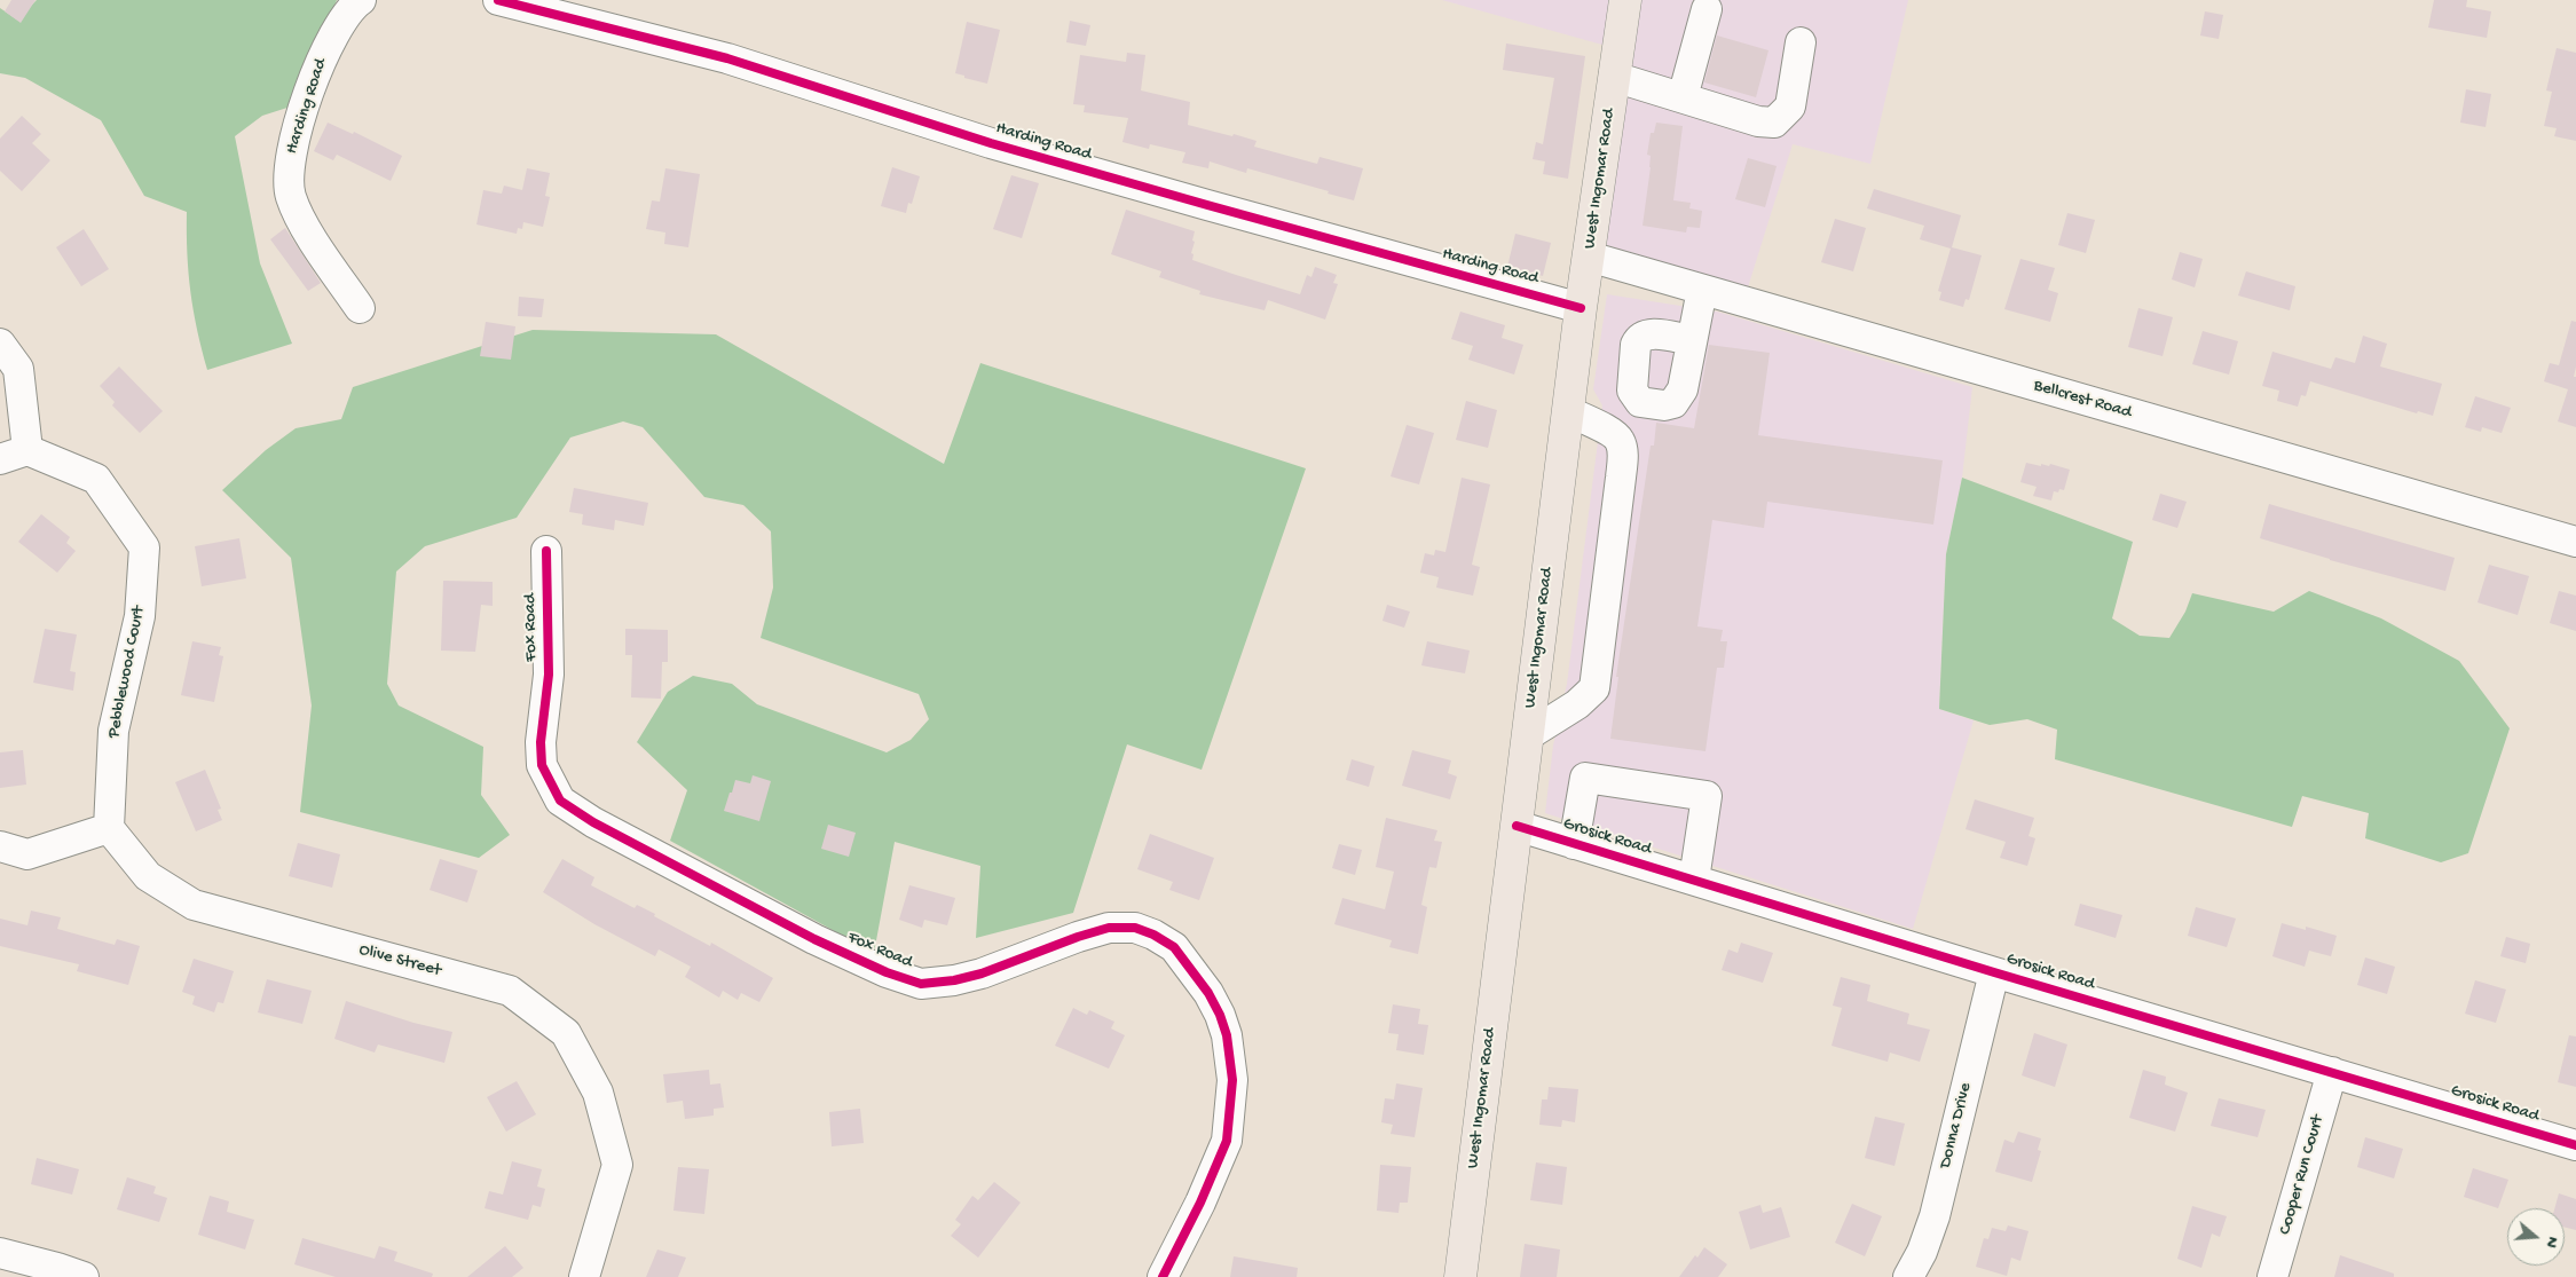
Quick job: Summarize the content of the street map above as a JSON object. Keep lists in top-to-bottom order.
{
  "streets": {
    "main road": ["West Ingomar Road"],
    "street": [
      "Harding Road",
      "Bellcrest Road",
      "Fox Road",
      "Pebblewood Court",
      "Grosick Road",
      "Olive Street",
      "Donna Drive",
      "Cooper Run Court"
    ]
  },
  "crossings": [
    ["Harding Road", "West Ingomar Road"],
    ["West Ingomar Road", "Bellcrest Road"],
    ["West Ingomar Road", "Grosick Road"],
    ["Pebblewood Court", "Olive Street"],
    ["Grosick Road", "Donna Drive"],
    ["Grosick Road", "Cooper Run Court"]
  ],
  "north": "right"
}
